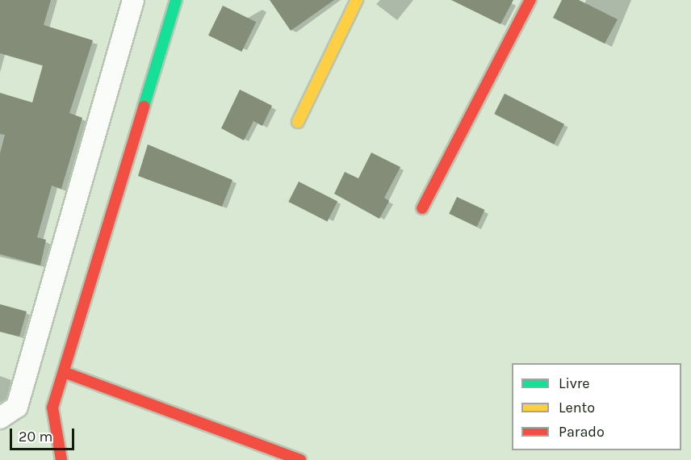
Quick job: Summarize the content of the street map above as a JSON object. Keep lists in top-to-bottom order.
{
  "legend": ["Livre", "Lento", "Parado"],
  "scale_bar": "20 m"
}
